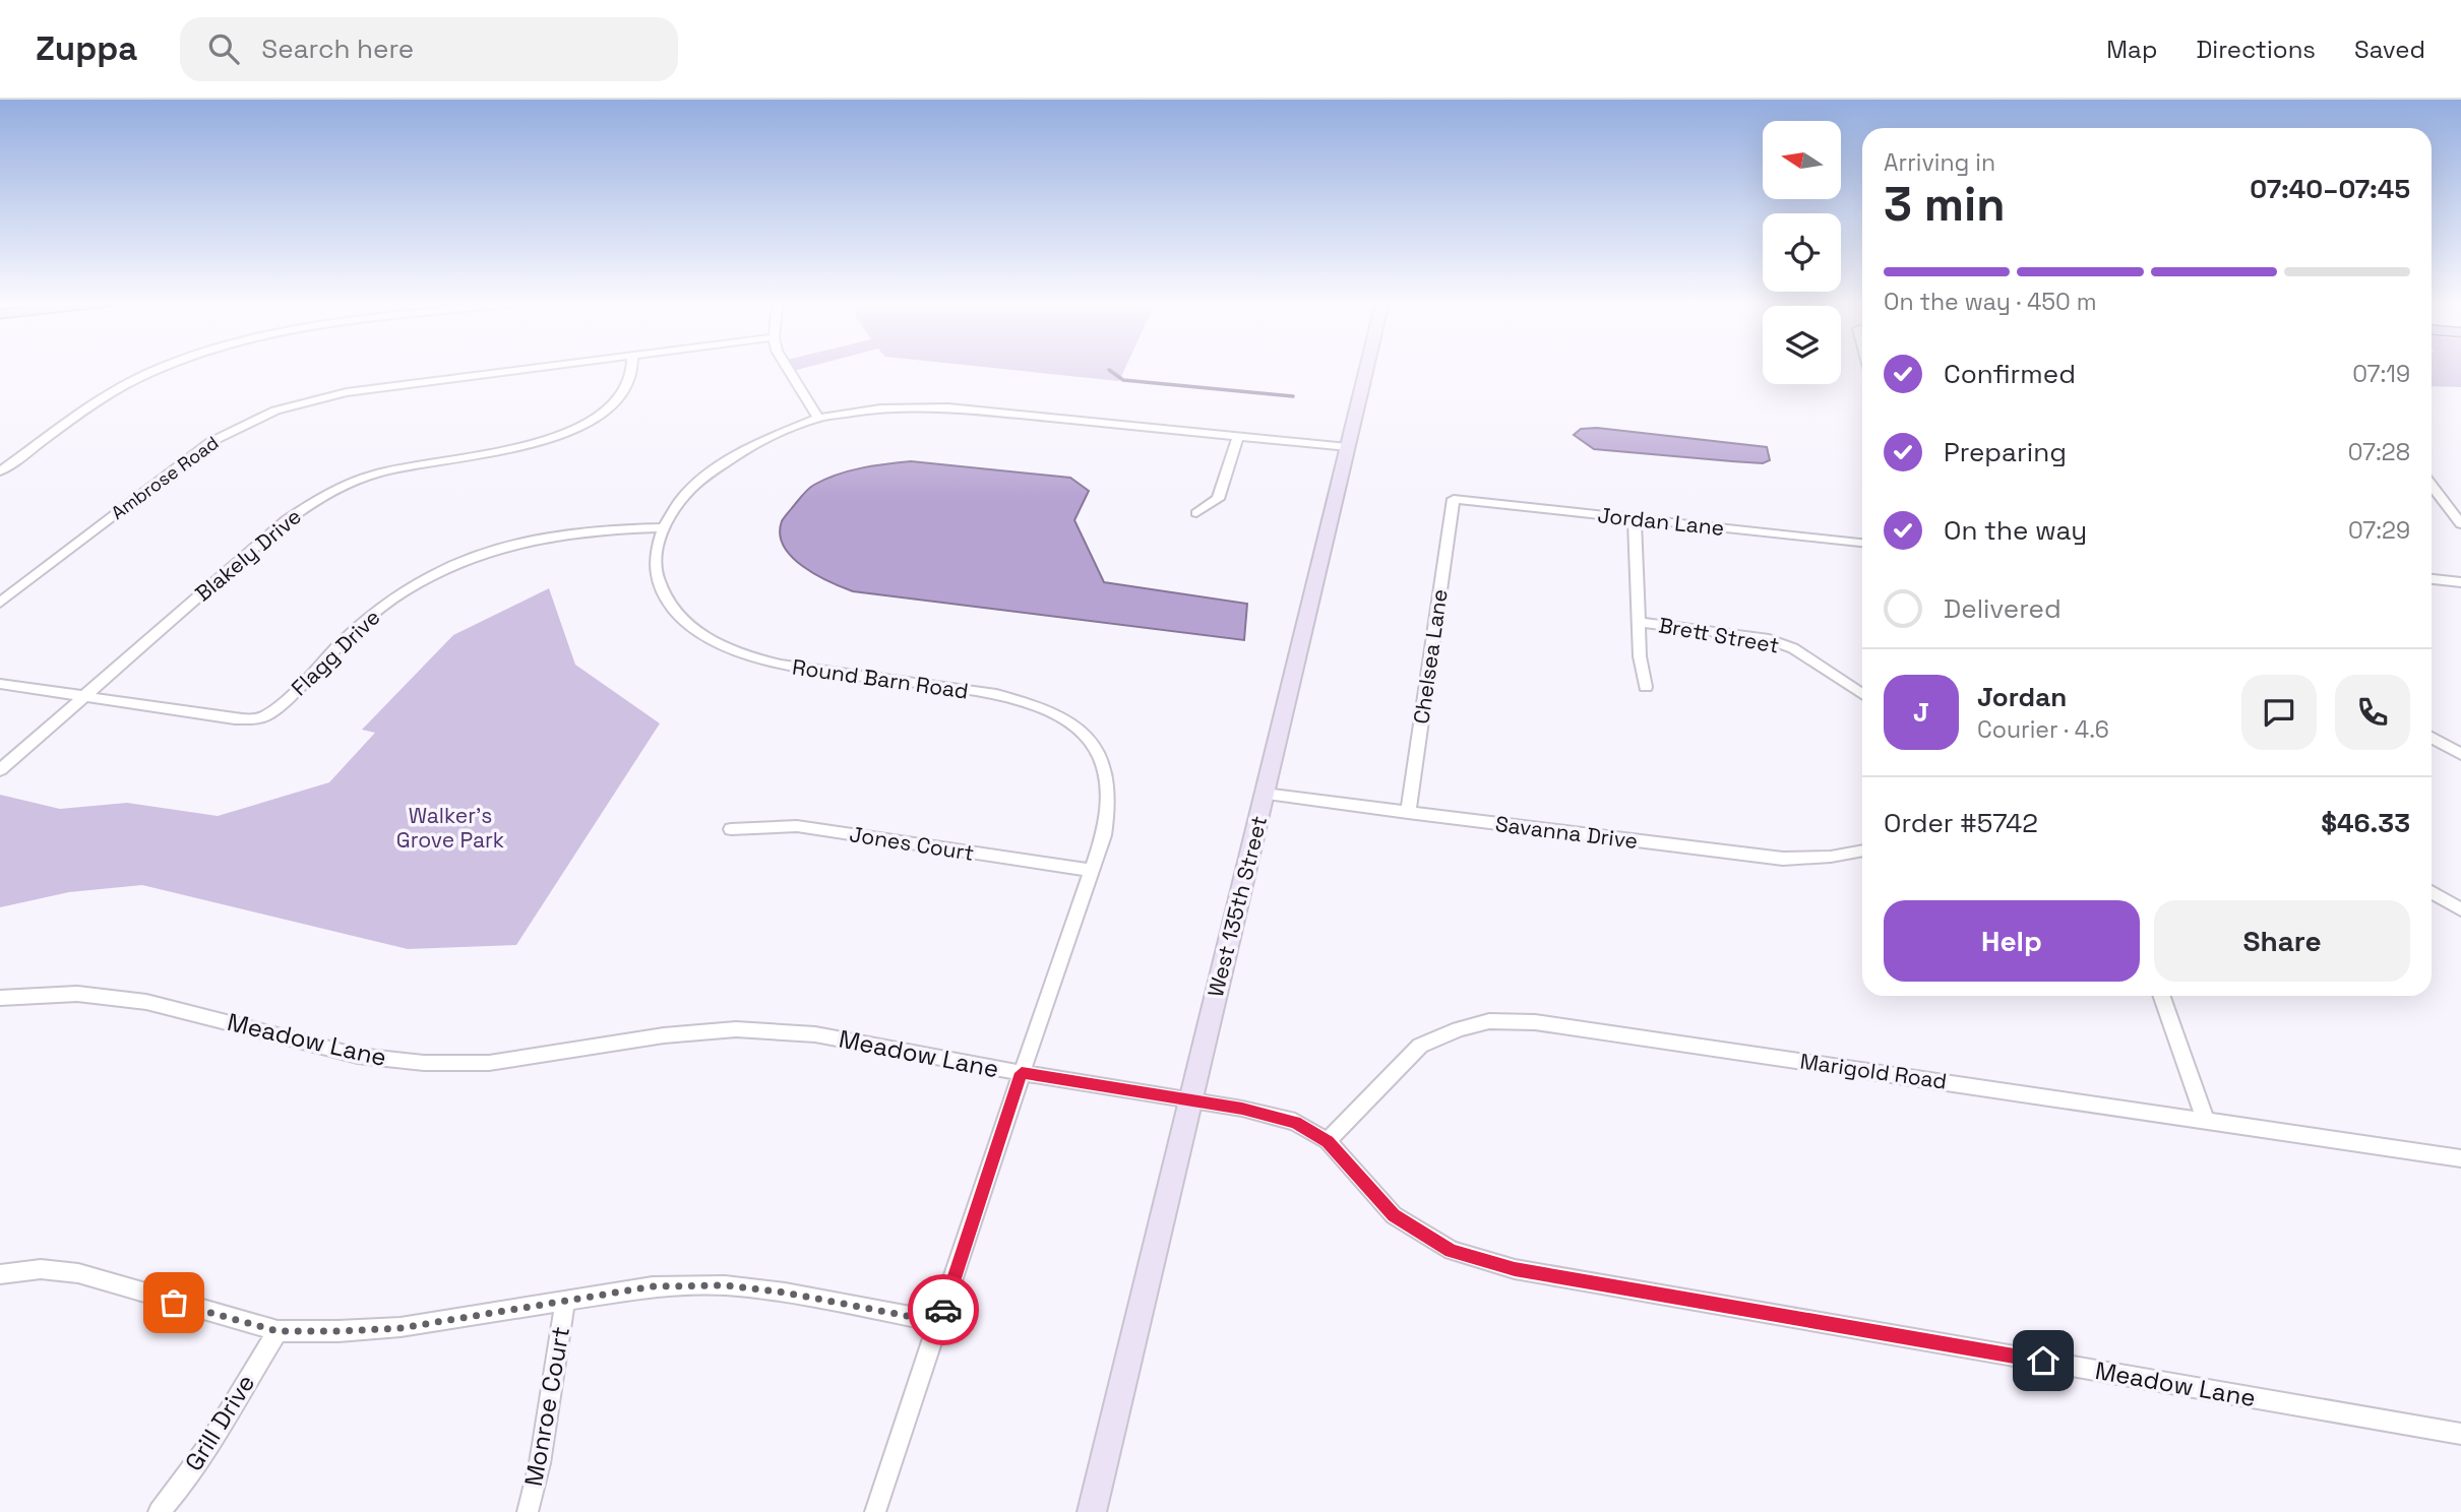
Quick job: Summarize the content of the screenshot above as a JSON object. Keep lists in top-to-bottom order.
{
  "streets": {
    "street": [
      "Ambrose Road",
      "Jordan Lane",
      "Blakely Drive",
      "Brett Street",
      "Flagg Drive",
      "Chelsea Lane",
      "Round Barn Road",
      "Savanna Drive",
      "Jones Court",
      "West 135th Street",
      "Meadow Lane",
      "Marigold Road",
      "Monroe Court",
      "Grill Drive"
    ]
  },
  "crossings": [
    ["Jordan Lane", "Chelsea Lane"],
    ["Blakely Drive", "Flagg Drive"],
    ["Flagg Drive", "Round Barn Road"],
    ["Chelsea Lane", "Savanna Drive"],
    ["Round Barn Road", "Jones Court"],
    ["Round Barn Road", "West 135th Street"],
    ["Round Barn Road", "Meadow Lane"],
    ["Savanna Drive", "West 135th Street"],
    ["West 135th Street", "Meadow Lane"],
    ["Meadow Lane", "Marigold Road"]
  ],
  "parks": ["Walker's Grove Park"],
  "north": "left",
  "page": {
    "header": "Zuppa",
    "search": "Search here",
    "nav": ["Map", "Directions", "Saved"],
    "heading": ["3 min", "Arriving in", "07:40–07:45"],
    "panel": [
      "Jordan",
      "Courier · 4.6",
      "Order #5742",
      "$46.33"
    ],
    "bar": "On the way · 450 m",
    "list": [
      ["Confirmed", "07:19"],
      ["Preparing", "07:28"],
      ["On the way", "07:29"],
      "Delivered"
    ],
    "round": "J",
    "buttons": ["Help", "Share"]
  }
}
